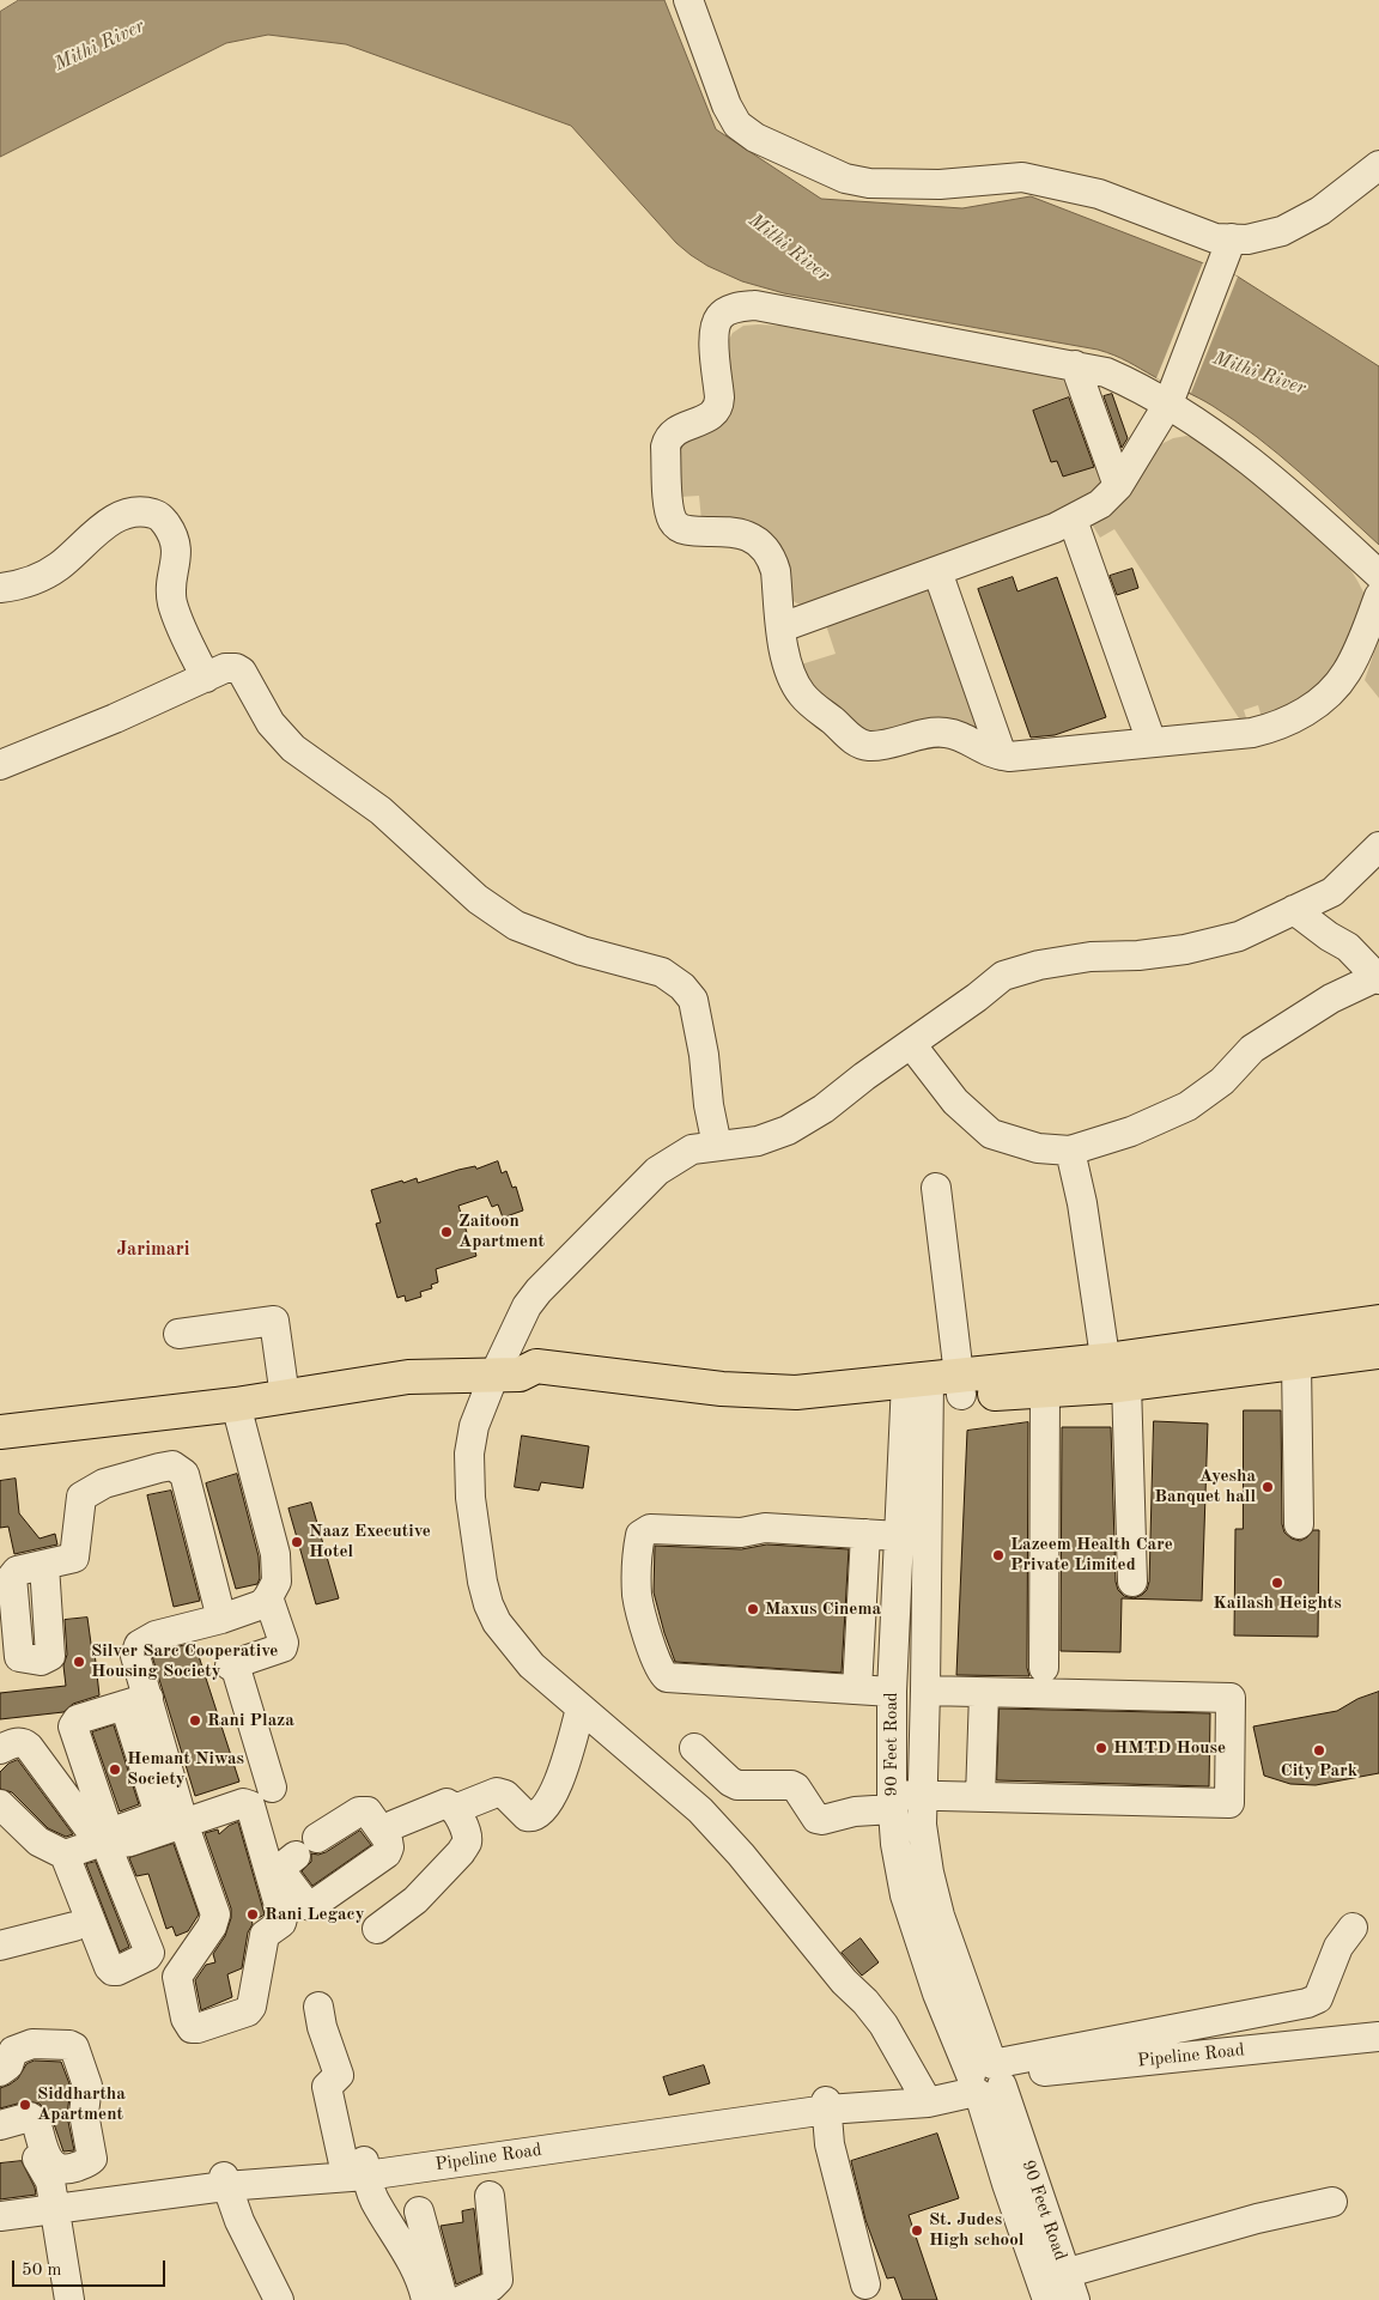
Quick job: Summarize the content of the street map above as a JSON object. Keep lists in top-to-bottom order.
{
  "streets": {
    "street": ["90 Feet Road", "Pipeline Road"]
  },
  "crossings": [
    ["90 Feet Road", "Pipeline Road"]
  ],
  "districts": ["Jarimari"],
  "water": ["Mithi River"],
  "places": [
    "Zaitoon Apartment",
    "Ayesha Banquet hall",
    "Naaz Executive Hotel",
    "Lazeem Health Care Private Limited",
    "Kailash Heights",
    "Maxus Cinema",
    "Silver Sarc Cooperative Housing Society",
    "Rani Plaza",
    "HMTD House",
    "City Park",
    "Hemant Niwas Society",
    "Rani Legacy",
    "Siddhartha Apartment",
    "St. Judes High school"
  ],
  "scale_bar": "50 m"
}
